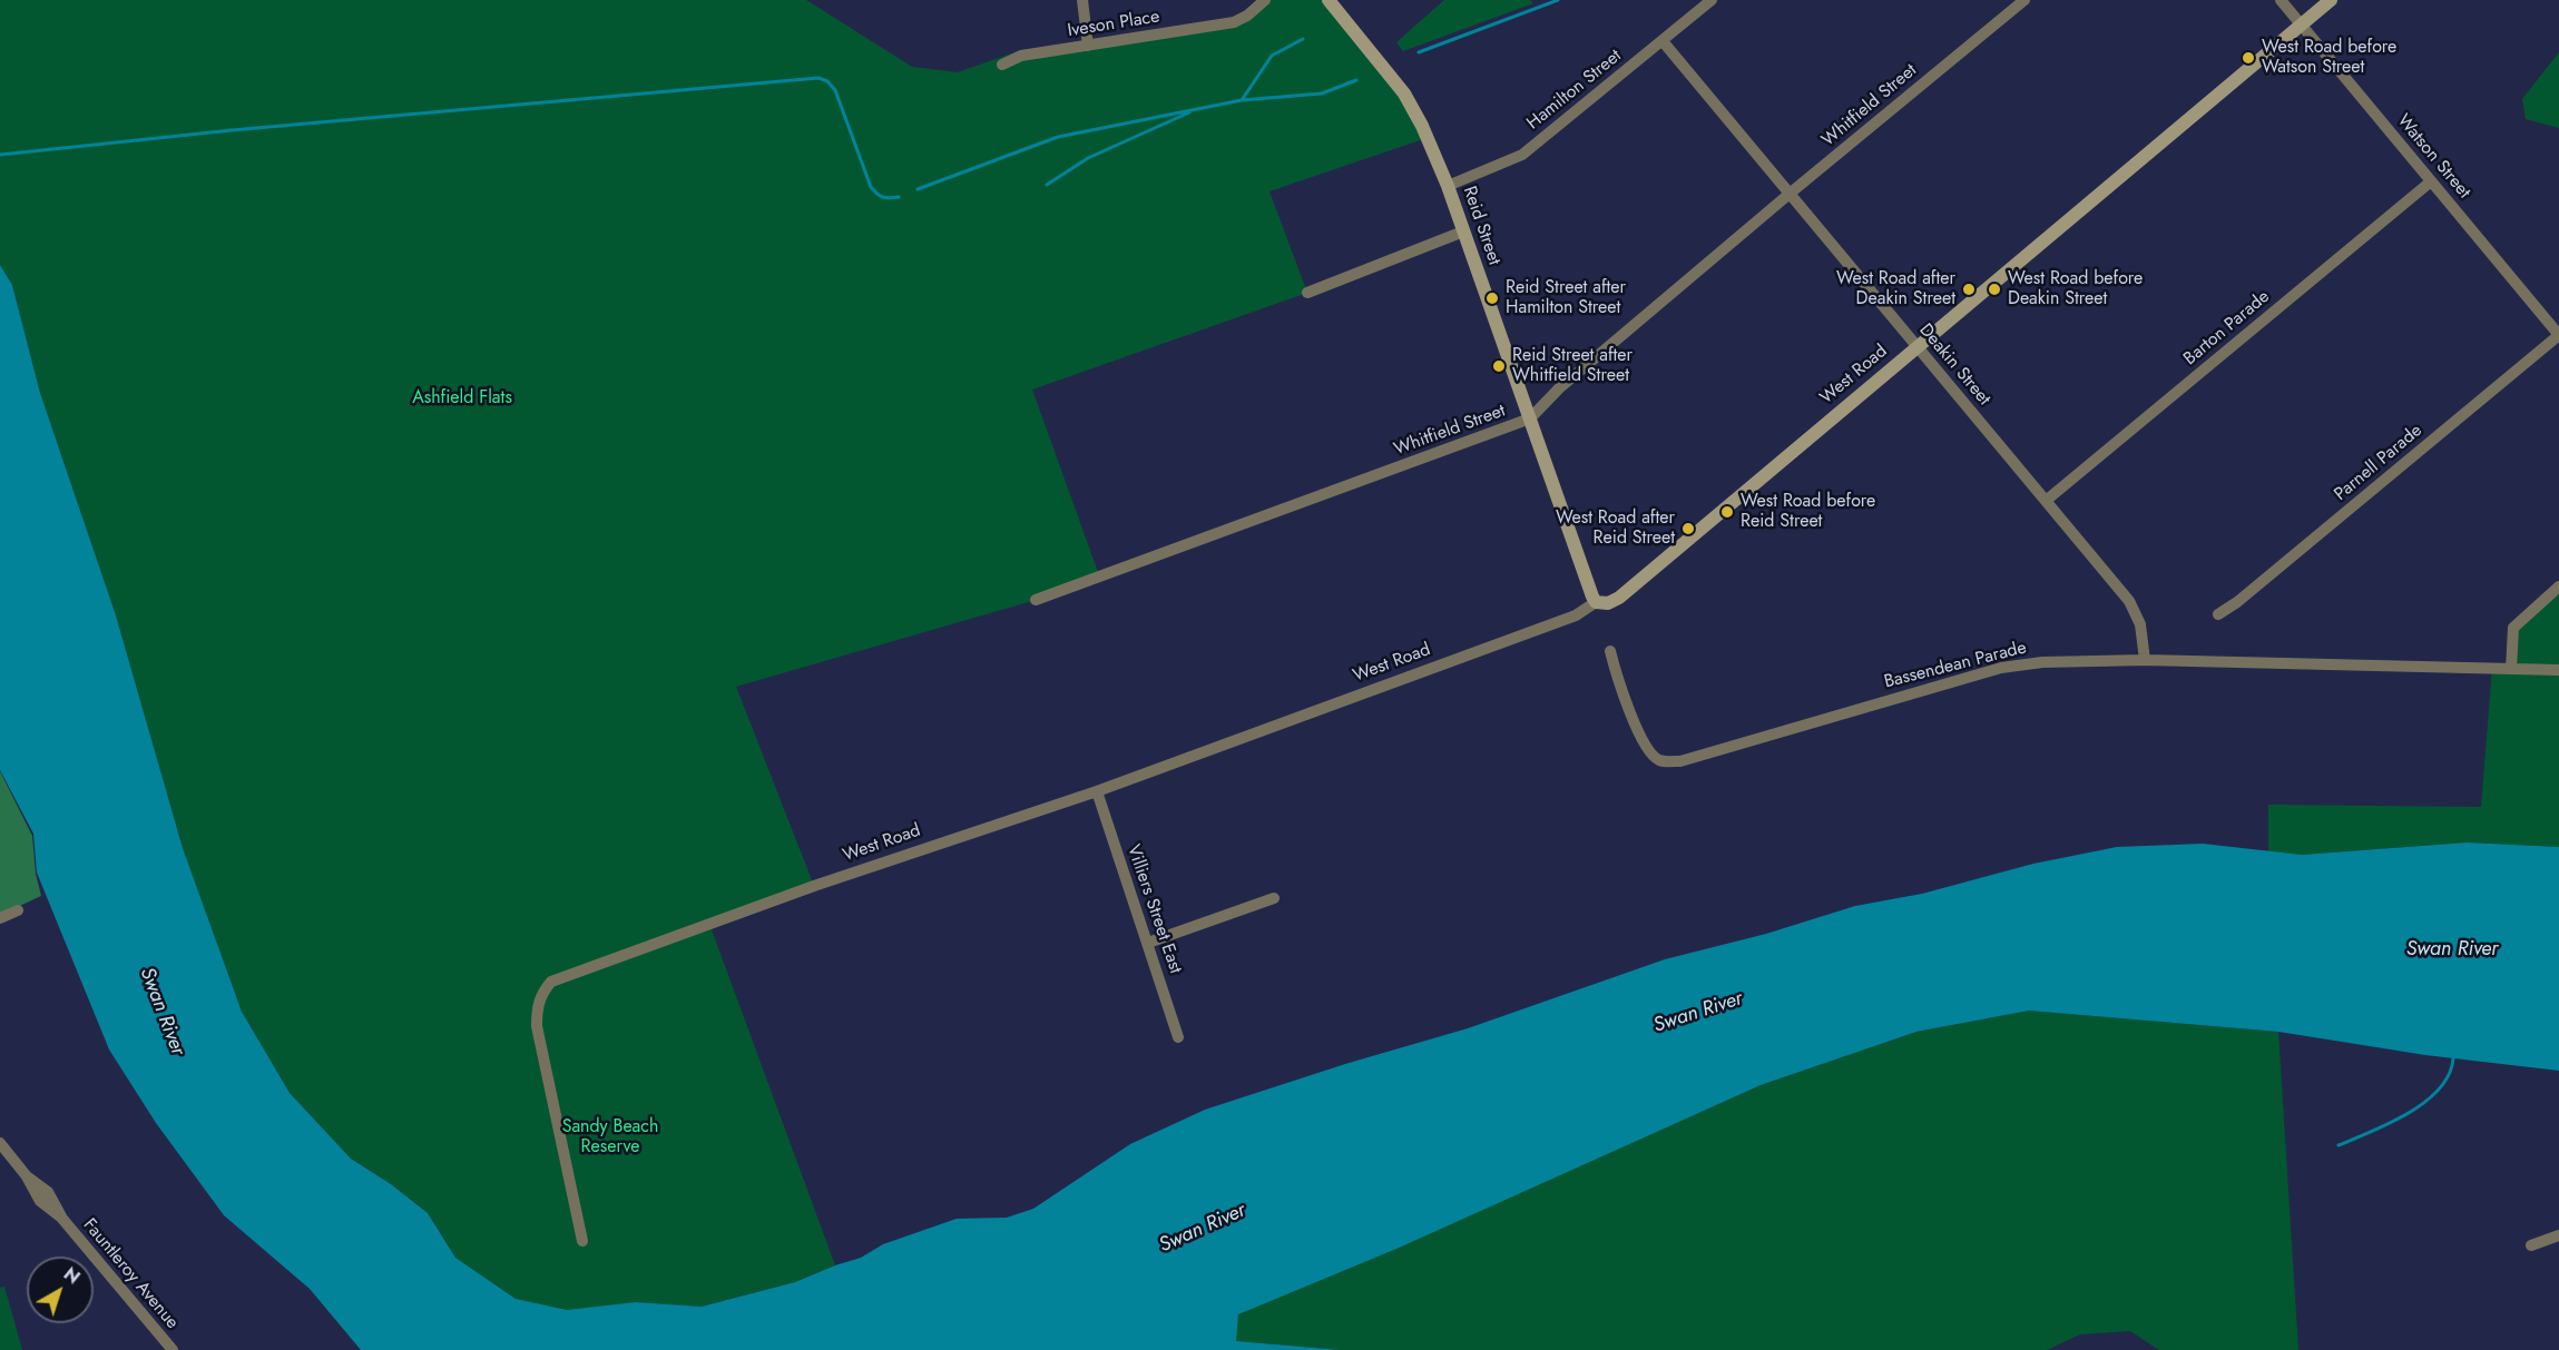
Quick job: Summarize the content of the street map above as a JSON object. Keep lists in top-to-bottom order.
{
  "streets": {
    "street": [
      "Iveson Place",
      "Hamilton Street",
      "Whitfield Street",
      "Watson Street",
      "Reid Street",
      "Barton Parade",
      "Deakin Street",
      "West Road",
      "Parnell Parade",
      "Bassendean Parade",
      "Villiers Street East",
      "Fauntleroy Avenue"
    ]
  },
  "crossings": [
    ["Hamilton Street", "Reid Street"],
    ["Hamilton Street", "Deakin Street"],
    ["Whitfield Street", "Reid Street"],
    ["Whitfield Street", "Deakin Street"],
    ["Watson Street", "Barton Parade"],
    ["Watson Street", "West Road"],
    ["Watson Street", "Parnell Parade"],
    ["Reid Street", "West Road"],
    ["Barton Parade", "Deakin Street"],
    ["Deakin Street", "West Road"],
    ["Deakin Street", "Bassendean Parade"],
    ["West Road", "Villiers Street East"]
  ],
  "water": ["Swan River"],
  "parks": ["Ashfield Flats", "Sandy Beach Reserve"],
  "places": [
    "West Road before Watson Street",
    "West Road after Deakin Street",
    "West Road before Deakin Street",
    "Reid Street after Hamilton Street",
    "Reid Street after Whitfield Street",
    "West Road before Reid Street",
    "West Road after Reid Street"
  ],
  "north": "top right"
}
